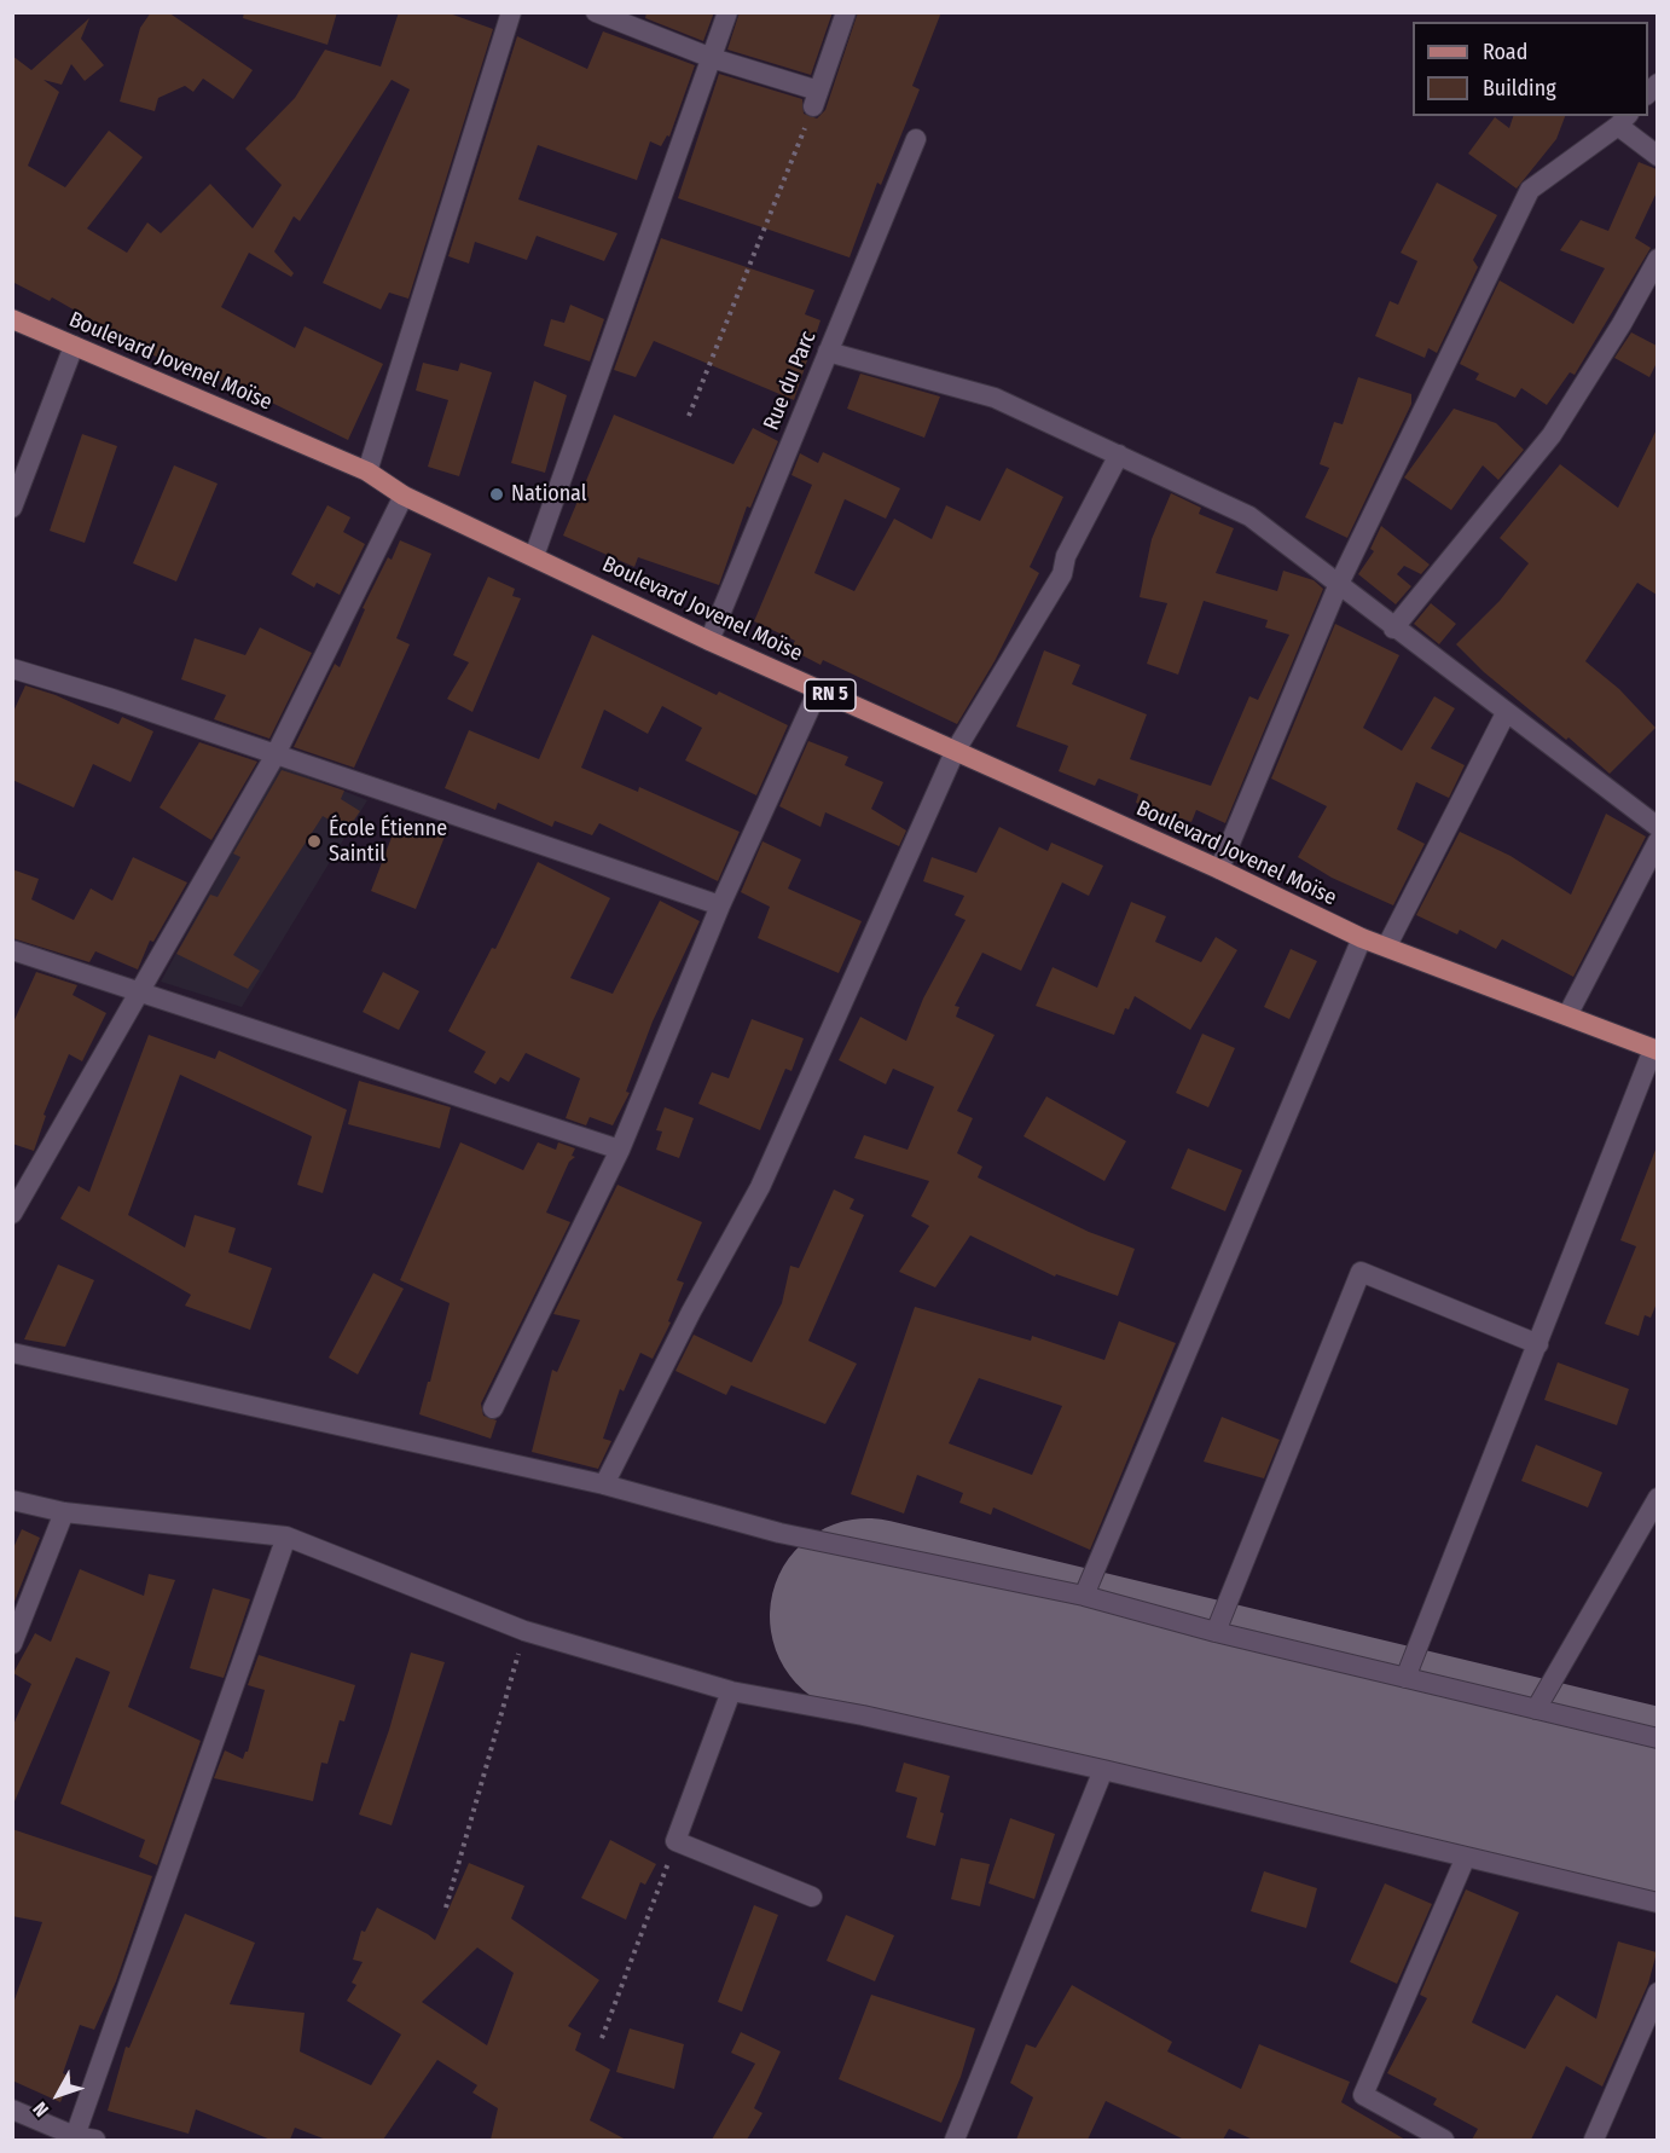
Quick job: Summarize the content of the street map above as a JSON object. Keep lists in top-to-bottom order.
{
  "streets": {
    "main road": ["Boulevard Jovenel Moïse", "RN 5"],
    "street": ["Rue du Parc"]
  },
  "crossings": [
    ["Boulevard Jovenel Moïse", "Rue du Parc"]
  ],
  "places": ["National", "École Étienne Saintil"],
  "legend": ["Road", "Building"],
  "north": "bottom left"
}
